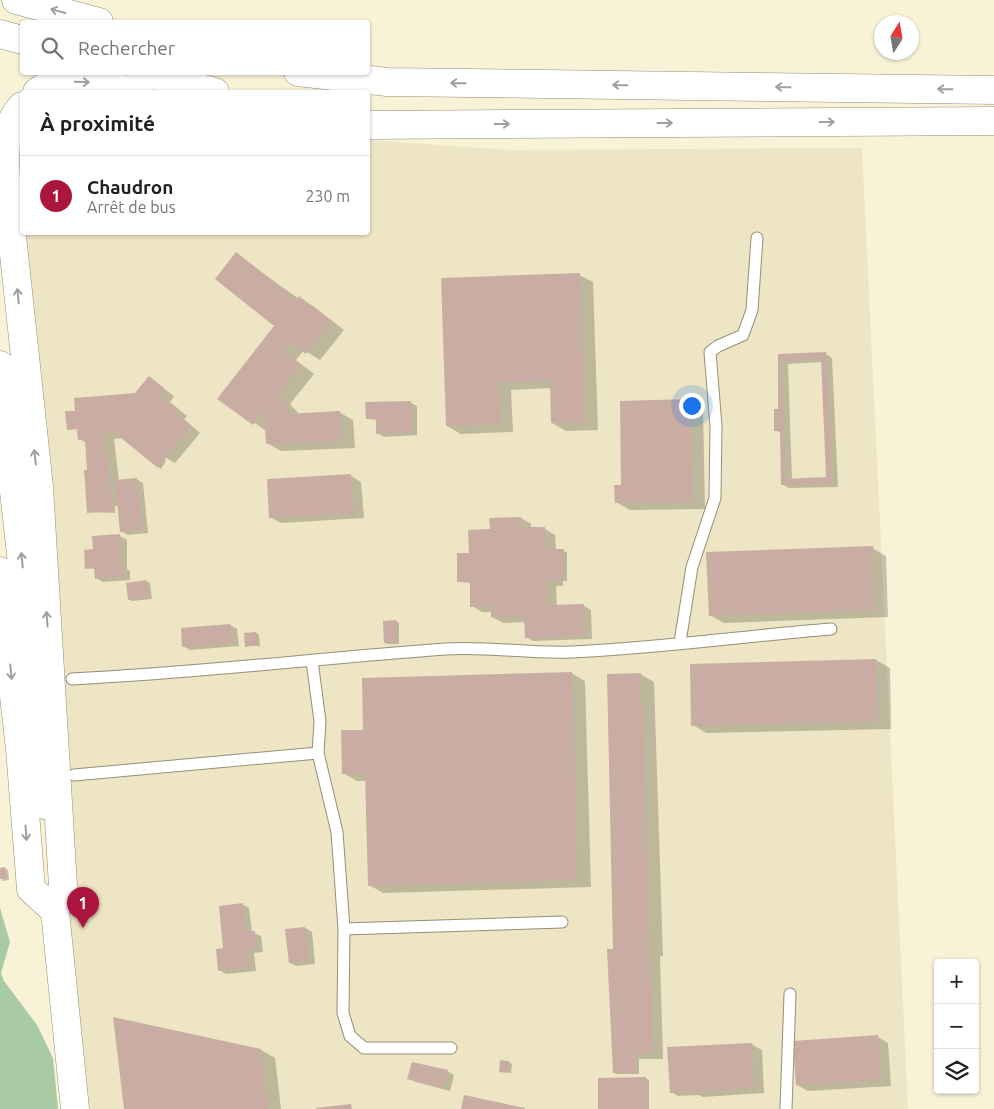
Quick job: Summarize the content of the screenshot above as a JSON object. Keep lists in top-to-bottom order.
{
  "north": "top",
  "page": {
    "search": "Rechercher",
    "heading": "À proximité",
    "list": [
      {
        "mark": "1",
        "name": "Chaudron",
        "note": "Arrêt de bus",
        "value": "230 m"
      }
    ],
    "pins": "1",
    "map_buttons": ["+", "−"]
  }
}
